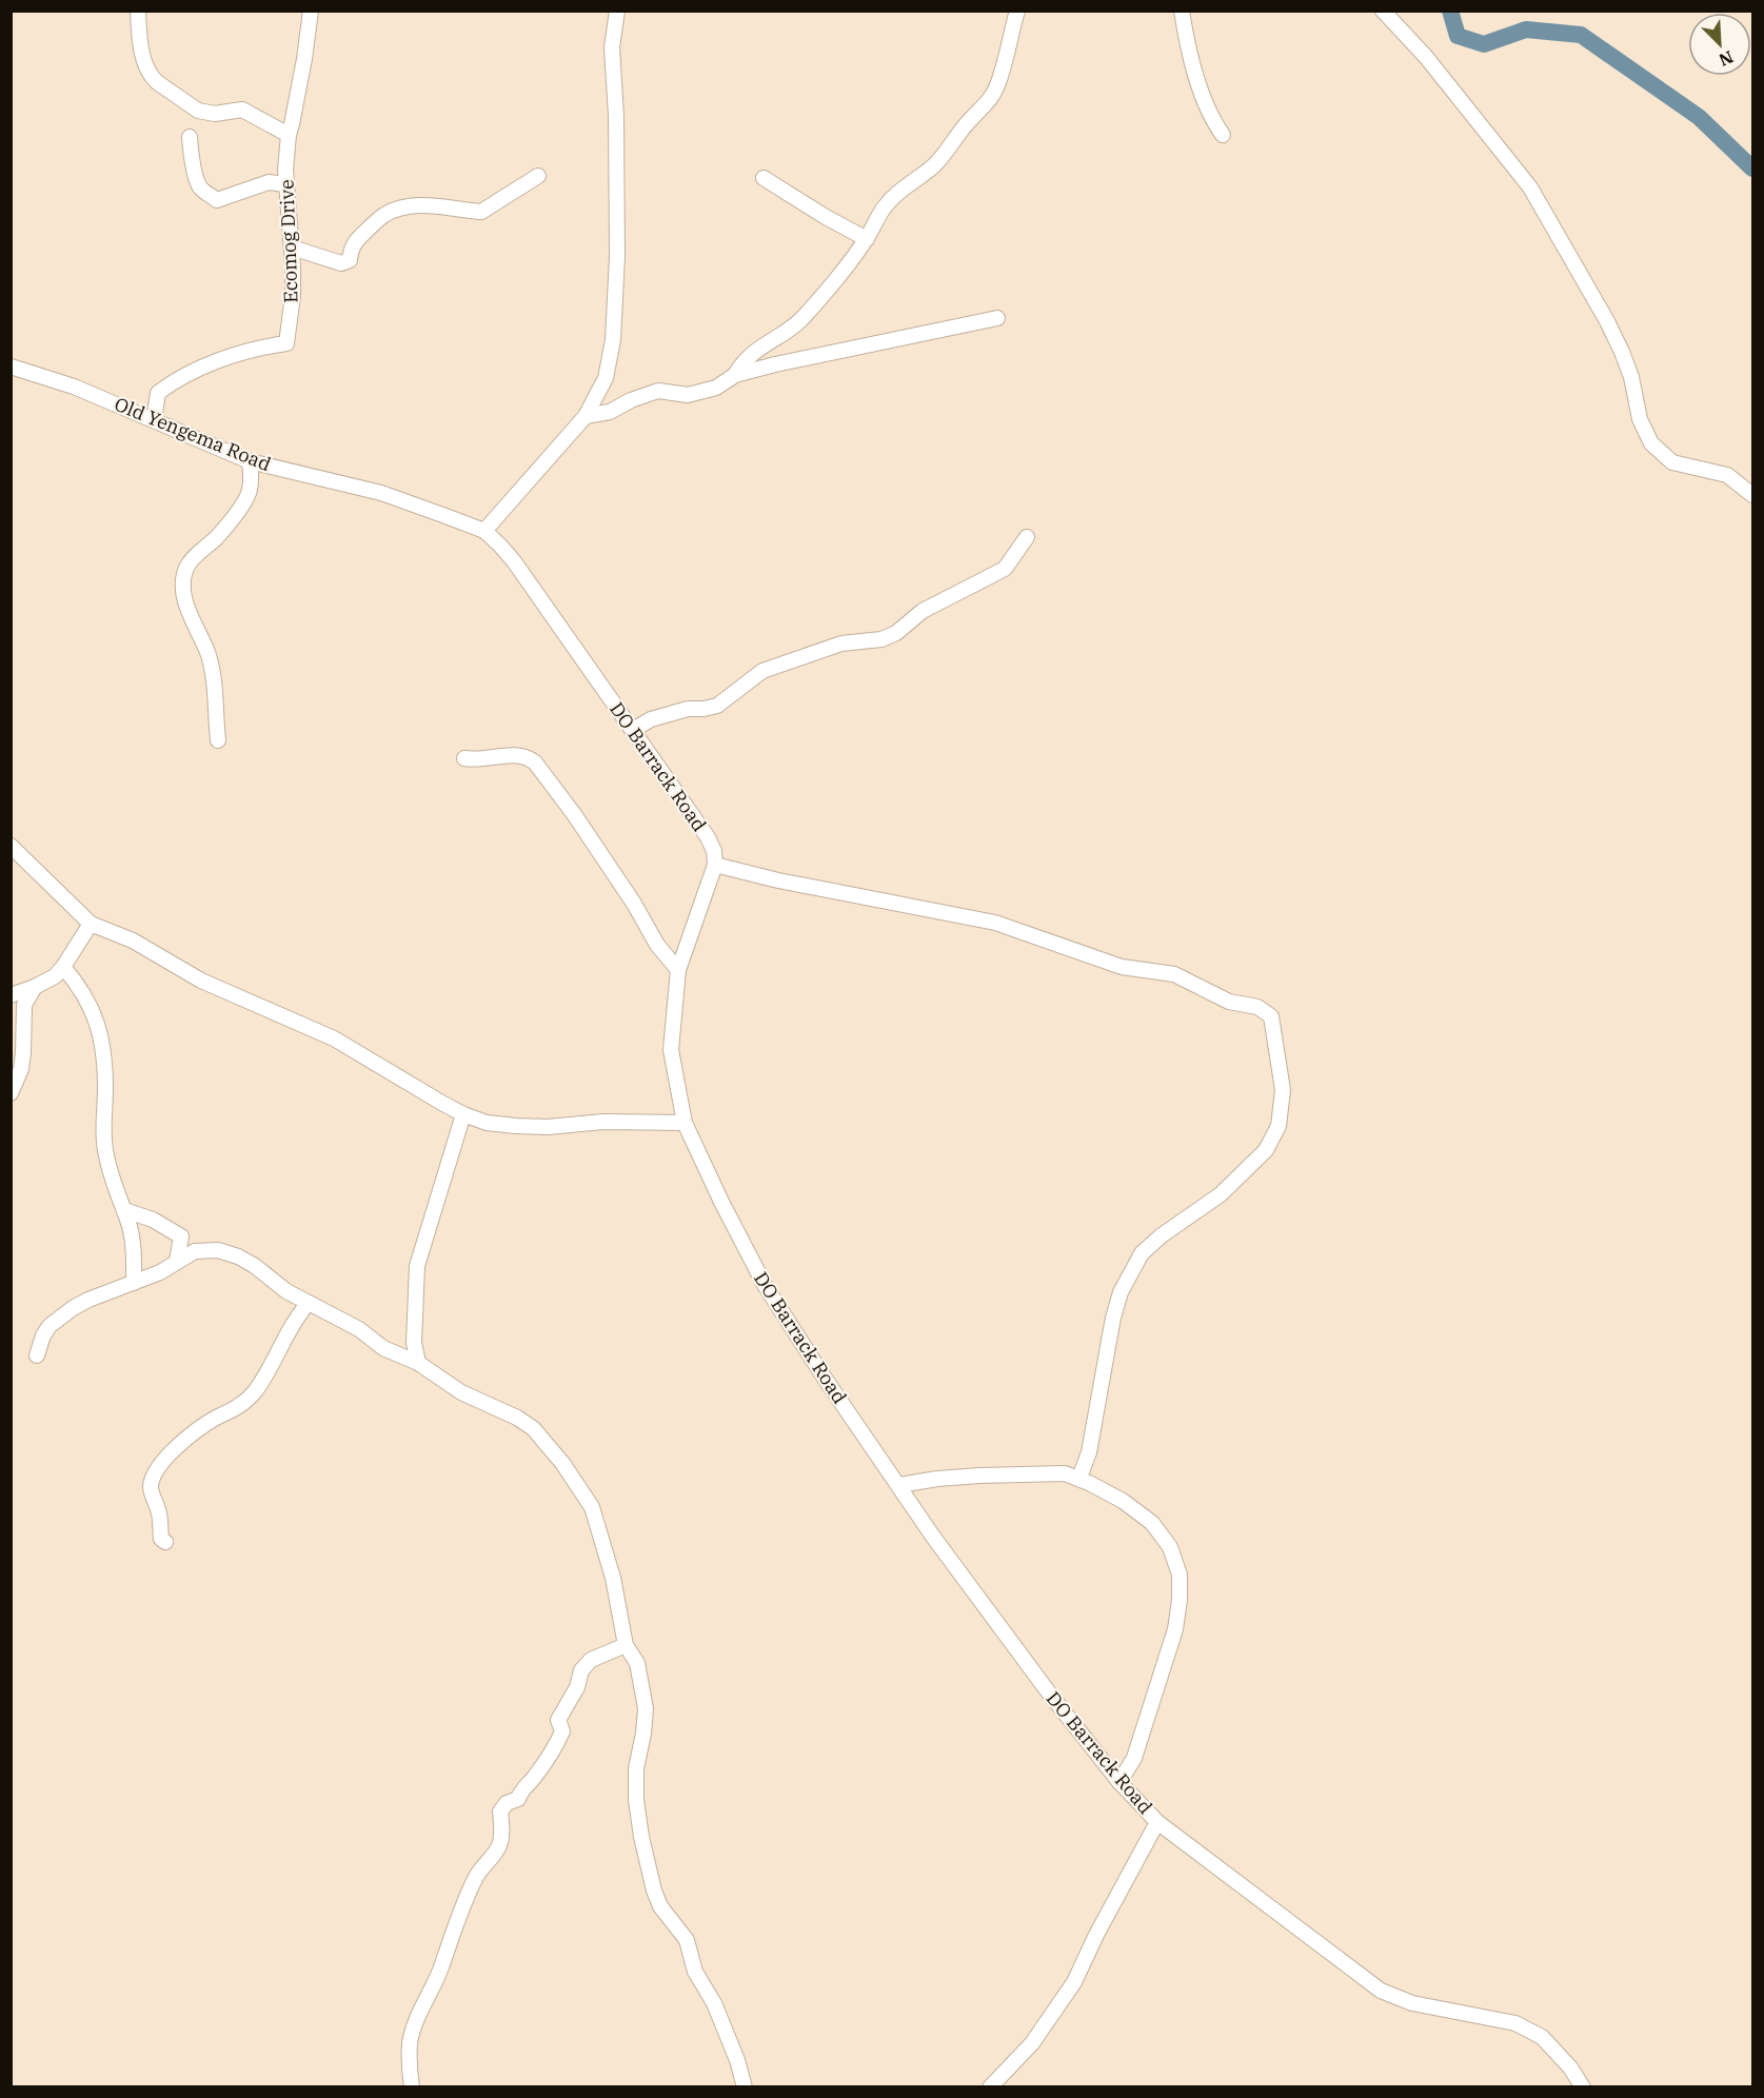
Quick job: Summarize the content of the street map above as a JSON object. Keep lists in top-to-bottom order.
{
  "streets": {
    "street": ["Ecomog Drive", "Old Yengema Road", "DO Barrack Road"]
  },
  "crossings": [
    ["Ecomog Drive", "Old Yengema Road"],
    ["Old Yengema Road", "DO Barrack Road"]
  ],
  "north": "bottom right"
}
